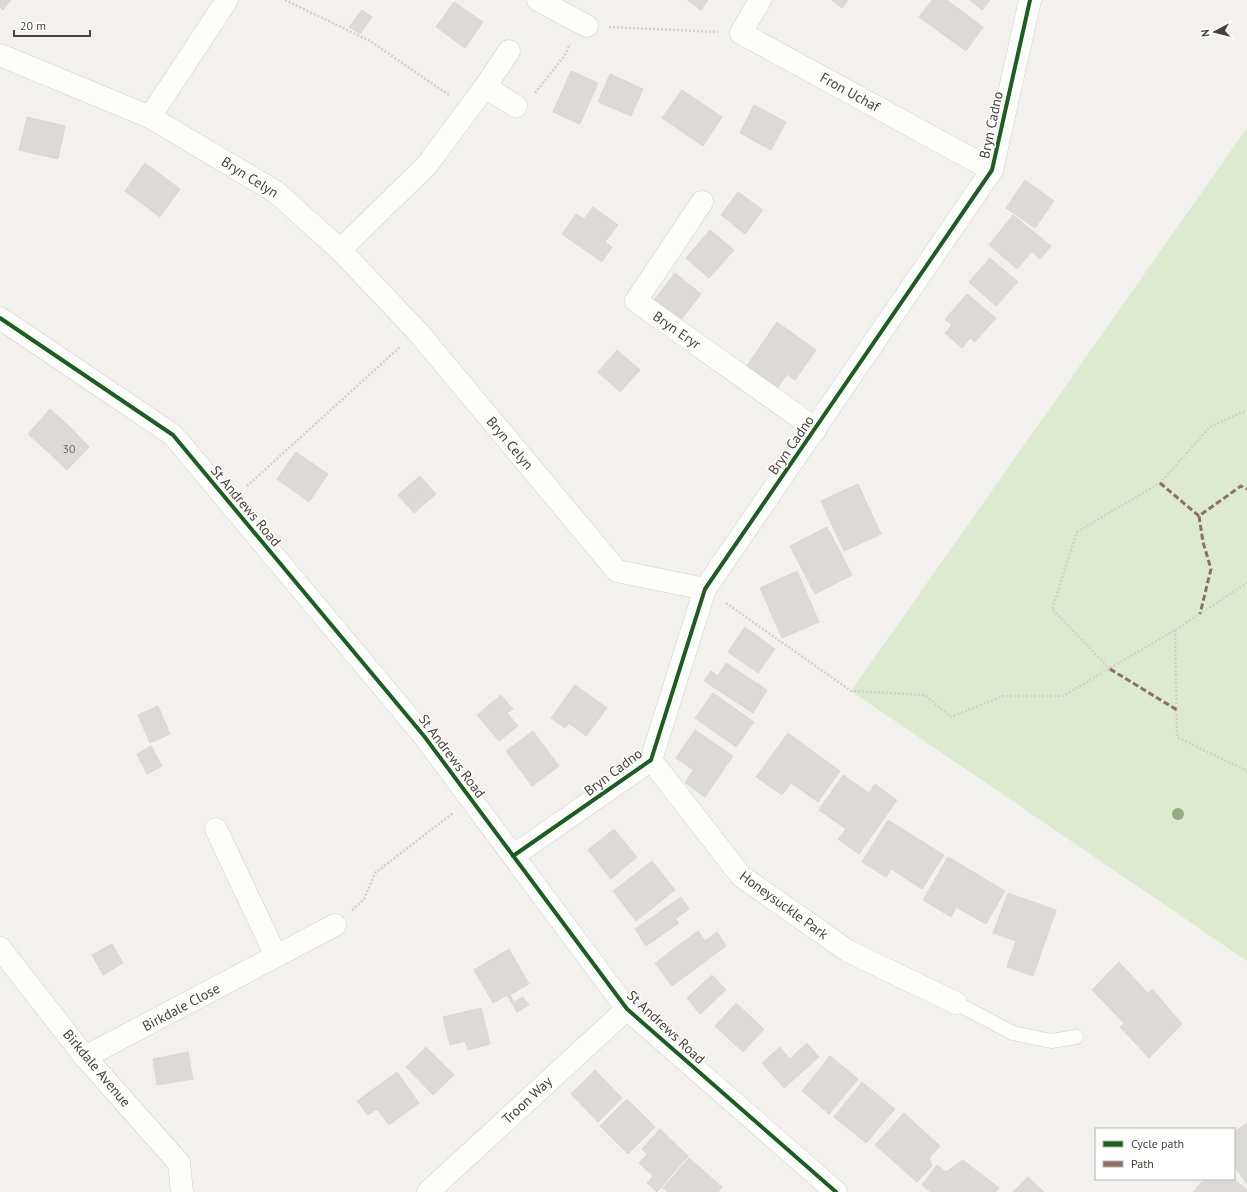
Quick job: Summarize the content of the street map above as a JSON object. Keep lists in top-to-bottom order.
{
  "streets": {
    "street": [
      "Fron Uchaf",
      "Bryn Cadno",
      "Bryn Celyn",
      "Bryn Eryr",
      "St Andrews Road",
      "Honeysuckle Park",
      "Birkdale Close",
      "Birkdale Avenue",
      "Troon Way"
    ]
  },
  "crossings": [
    ["Fron Uchaf", "Bryn Cadno"],
    ["Bryn Cadno", "Bryn Celyn"],
    ["Bryn Cadno", "Bryn Eryr"],
    ["Bryn Cadno", "St Andrews Road"],
    ["Bryn Cadno", "Honeysuckle Park"],
    ["St Andrews Road", "Troon Way"],
    ["Birkdale Close", "Birkdale Avenue"]
  ],
  "house_numbers": ["30"],
  "legend": ["Cycle path", "Path"],
  "scale_bar": "20 m",
  "north": "left"
}
